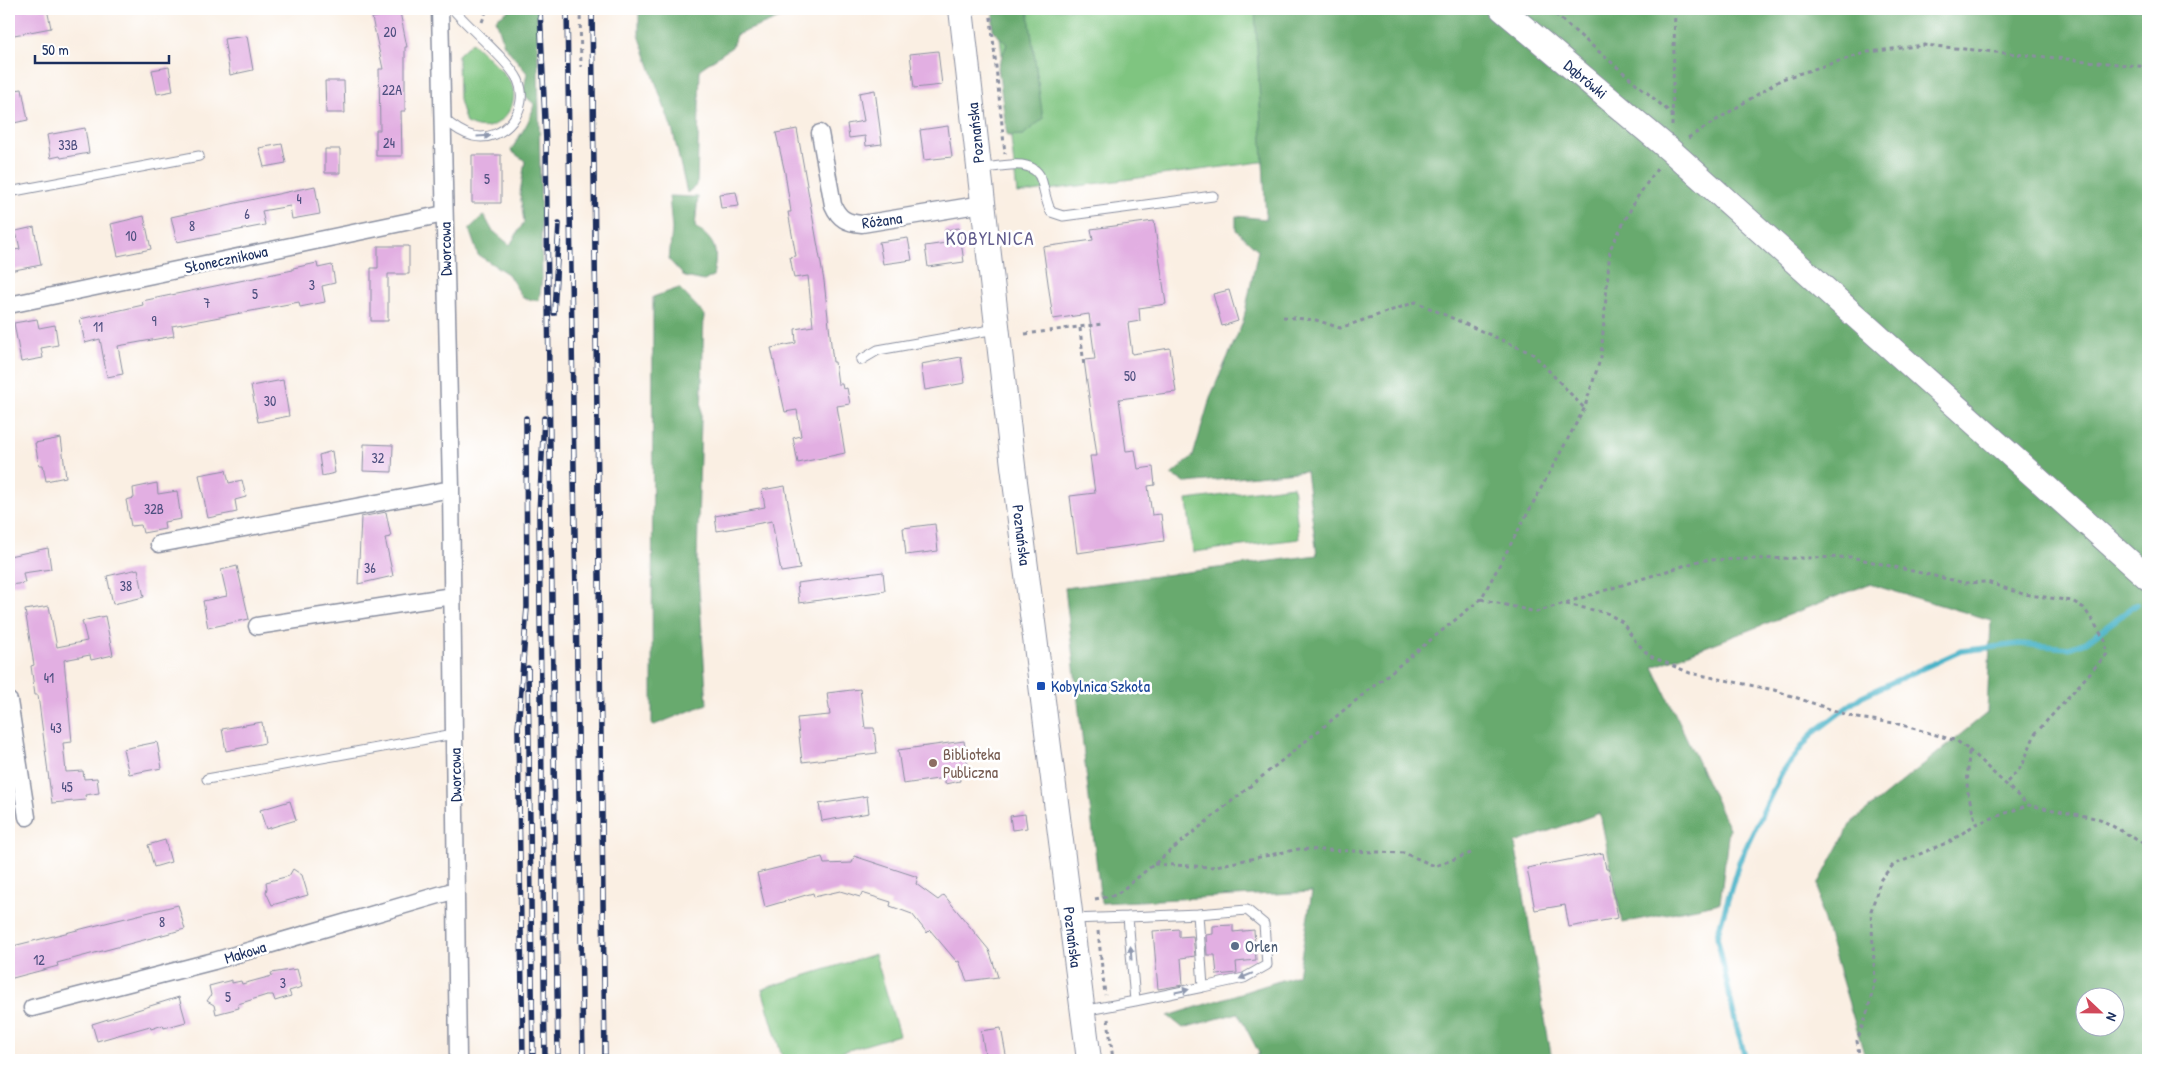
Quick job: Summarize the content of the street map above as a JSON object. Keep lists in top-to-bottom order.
{
  "streets": {
    "main road": ["Dąbrówki", "Poznańska"],
    "street": [
      "Różana",
      "Dworcowa",
      "Słonecznikowa",
      "Makowa"
    ]
  },
  "crossings": [
    ["Poznańska", "Różana"],
    ["Dworcowa", "Słonecznikowa"],
    ["Dworcowa", "Makowa"]
  ],
  "districts": ["KOBYLNICA"],
  "places": {
    "transit": ["Kobylnica Szkoła"],
    "other": ["Biblioteka Publiczna", "Orlen"]
  },
  "house_numbers": [
    "20",
    "22A",
    "24",
    "33B",
    "5",
    "4",
    "6",
    "8",
    "10",
    "3",
    "5",
    "7",
    "9",
    "11",
    "50",
    "30",
    "32",
    "32B",
    "36",
    "38",
    "41",
    "43",
    "45",
    "8",
    "12",
    "3",
    "5"
  ],
  "scale_bar": "50 m",
  "north": "right"
}
